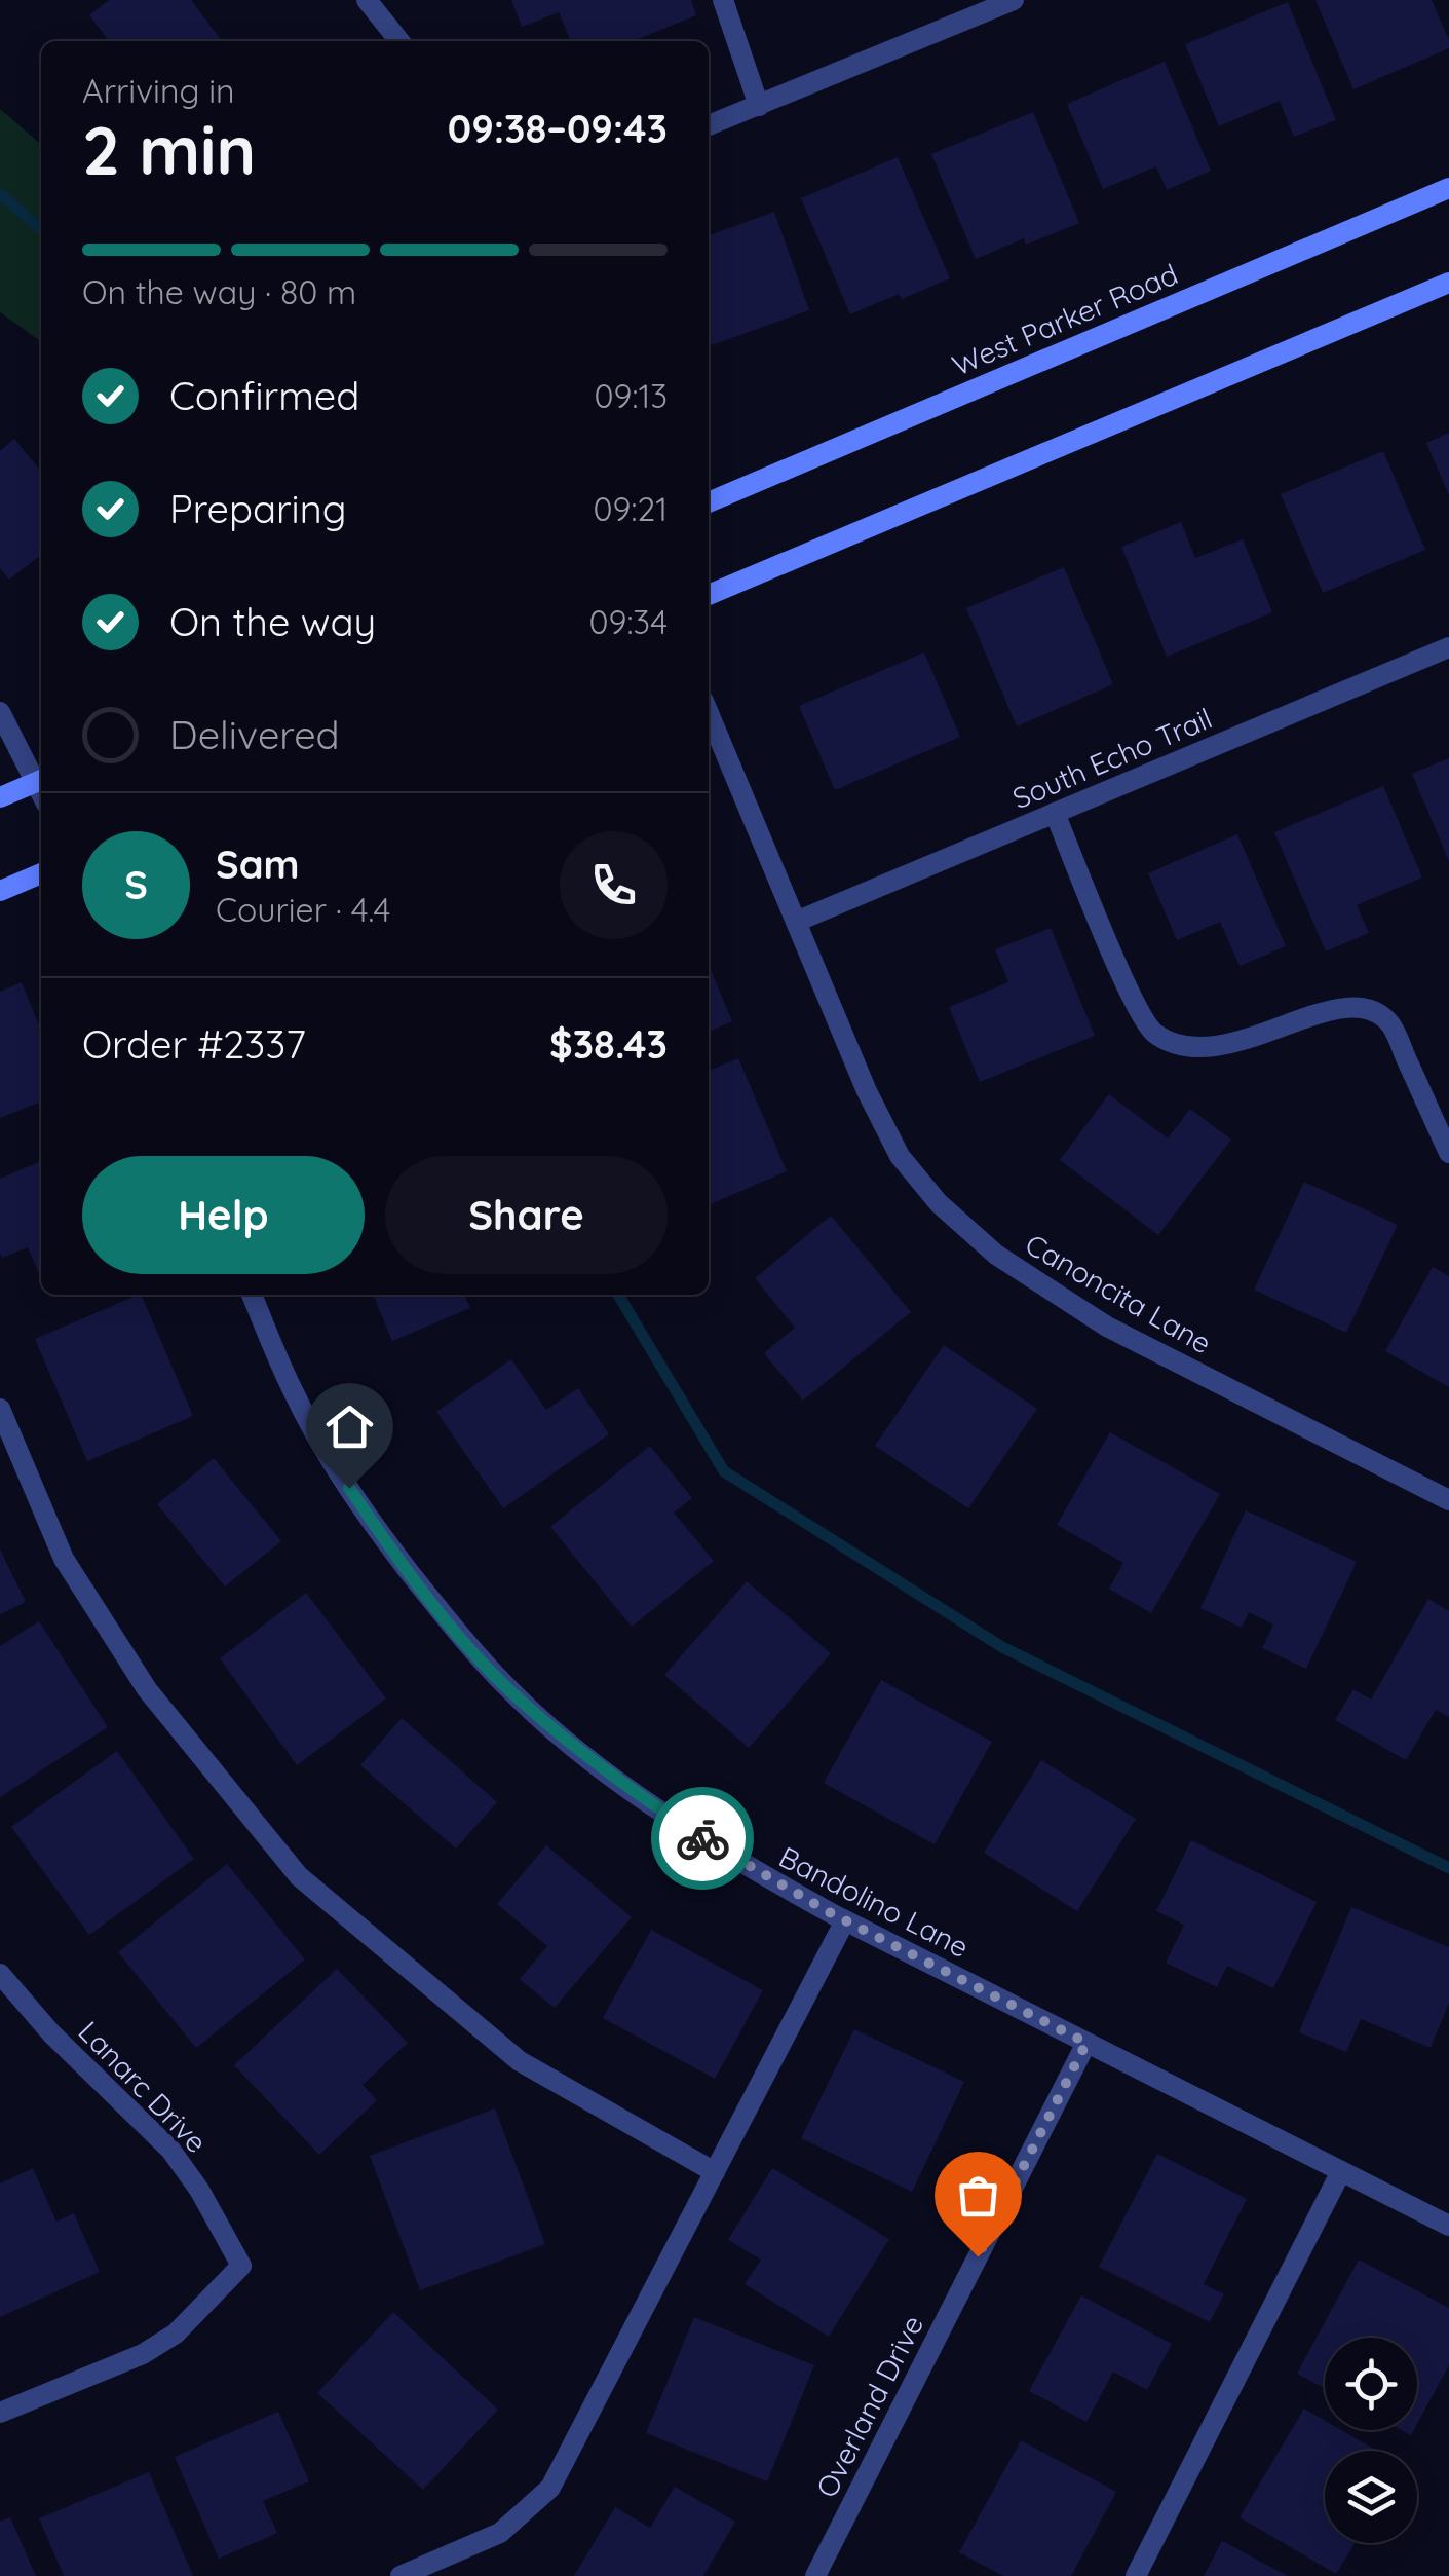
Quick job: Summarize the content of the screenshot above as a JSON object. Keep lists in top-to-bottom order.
{
  "streets": {
    "main road": ["West Parker Road"],
    "street": [
      "South Echo Trail",
      "Canoncita Lane",
      "Bandolino Lane",
      "Lanarc Drive",
      "Overland Drive"
    ]
  },
  "crossings": [
    ["South Echo Trail", "Canoncita Lane"],
    ["Bandolino Lane", "Overland Drive"]
  ],
  "page": {
    "heading": ["2 min", "Arriving in", "09:38–09:43"],
    "panel": [
      "Sam",
      "Courier · 4.4",
      "Order #2337",
      "$38.43"
    ],
    "bar": "On the way · 80 m",
    "list": [
      ["Confirmed", "09:13"],
      ["Preparing", "09:21"],
      ["On the way", "09:34"],
      "Delivered"
    ],
    "round": "S",
    "buttons": ["Help", "Share"]
  }
}
